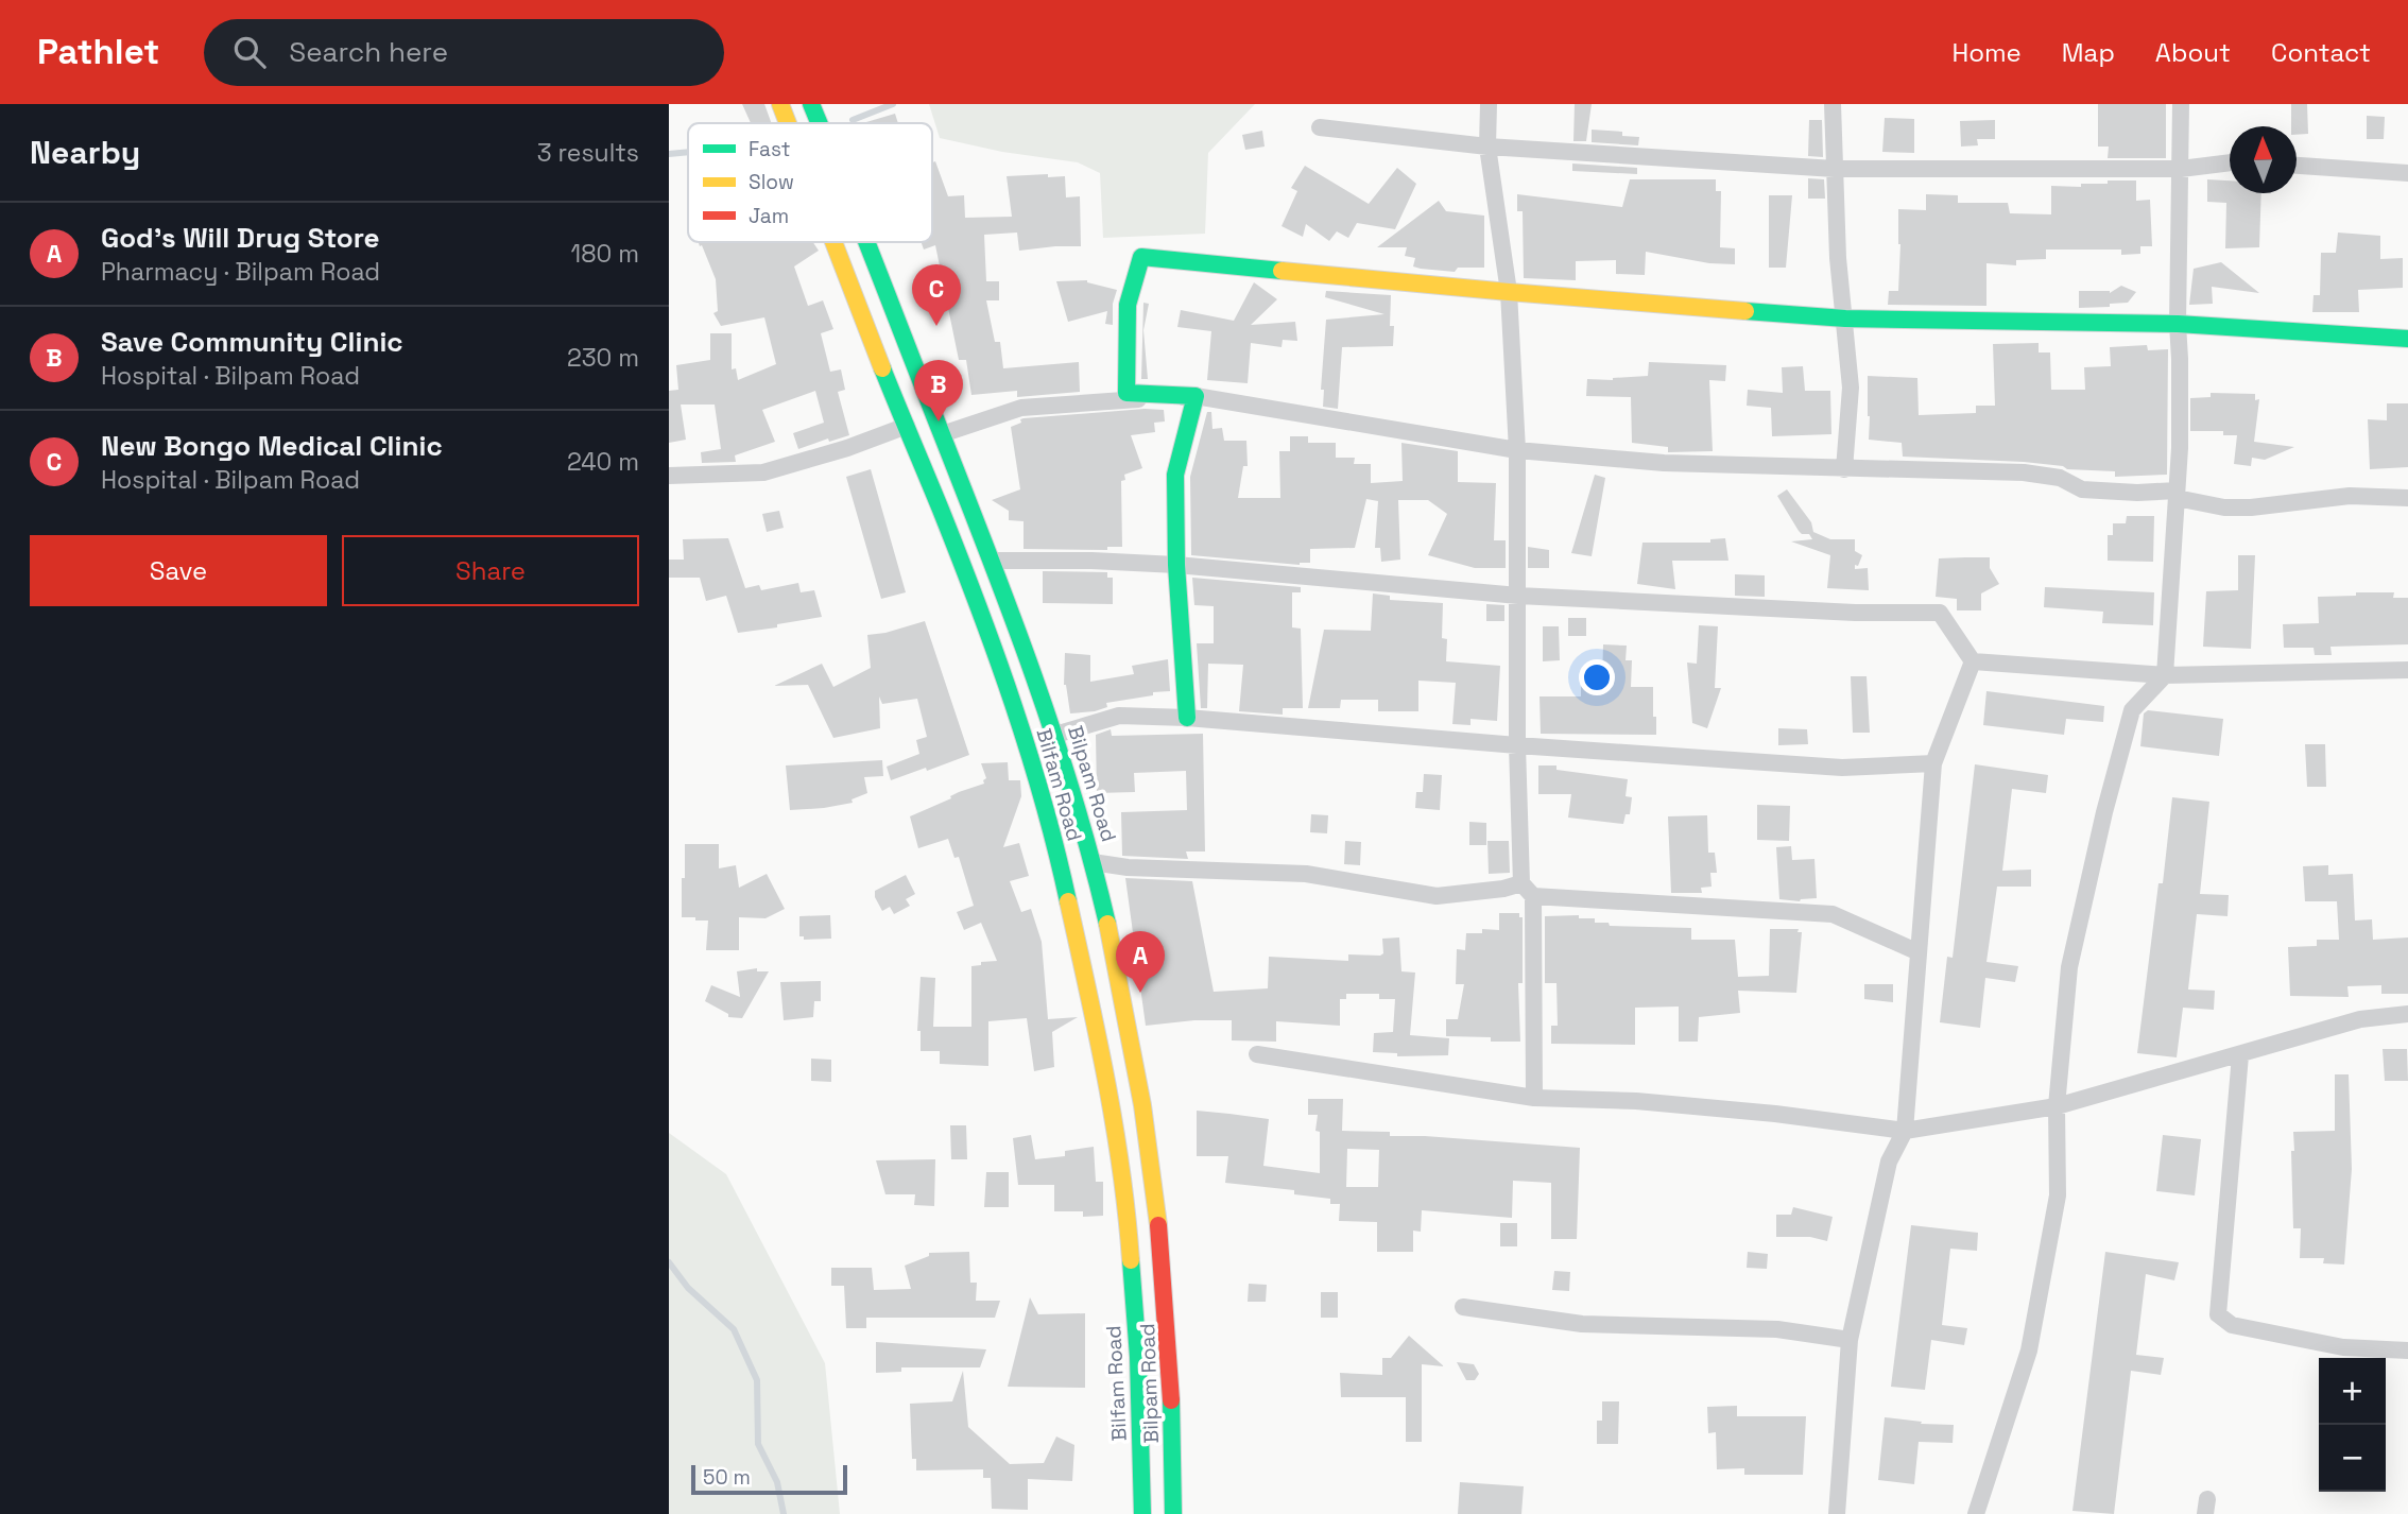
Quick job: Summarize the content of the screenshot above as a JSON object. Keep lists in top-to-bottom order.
{
  "streets": {
    "main road": ["Bilpam Road", "Bilfam Road"]
  },
  "legend": ["Fast", "Slow", "Jam"],
  "scale_bar": "50 m",
  "north": "top",
  "page": {
    "header": "Pathlet",
    "search": "Search here",
    "nav": [
      "Home",
      "Map",
      "About",
      "Contact"
    ],
    "heading": ["Nearby", "3 results"],
    "list": [
      {
        "mark": "A",
        "name": "God's Will Drug Store",
        "note": "Pharmacy · Bilpam Road",
        "value": "180 m"
      },
      {
        "mark": "B",
        "name": "Save Community Clinic",
        "note": "Hospital · Bilpam Road",
        "value": "230 m"
      },
      {
        "mark": "C",
        "name": "New Bongo Medical Clinic",
        "note": "Hospital · Bilpam Road",
        "value": "240 m"
      }
    ],
    "pins": ["C", "B", "A"],
    "buttons": ["Save", "Share"],
    "map_buttons": ["+", "−"],
    "scale": "50 m"
  }
}
